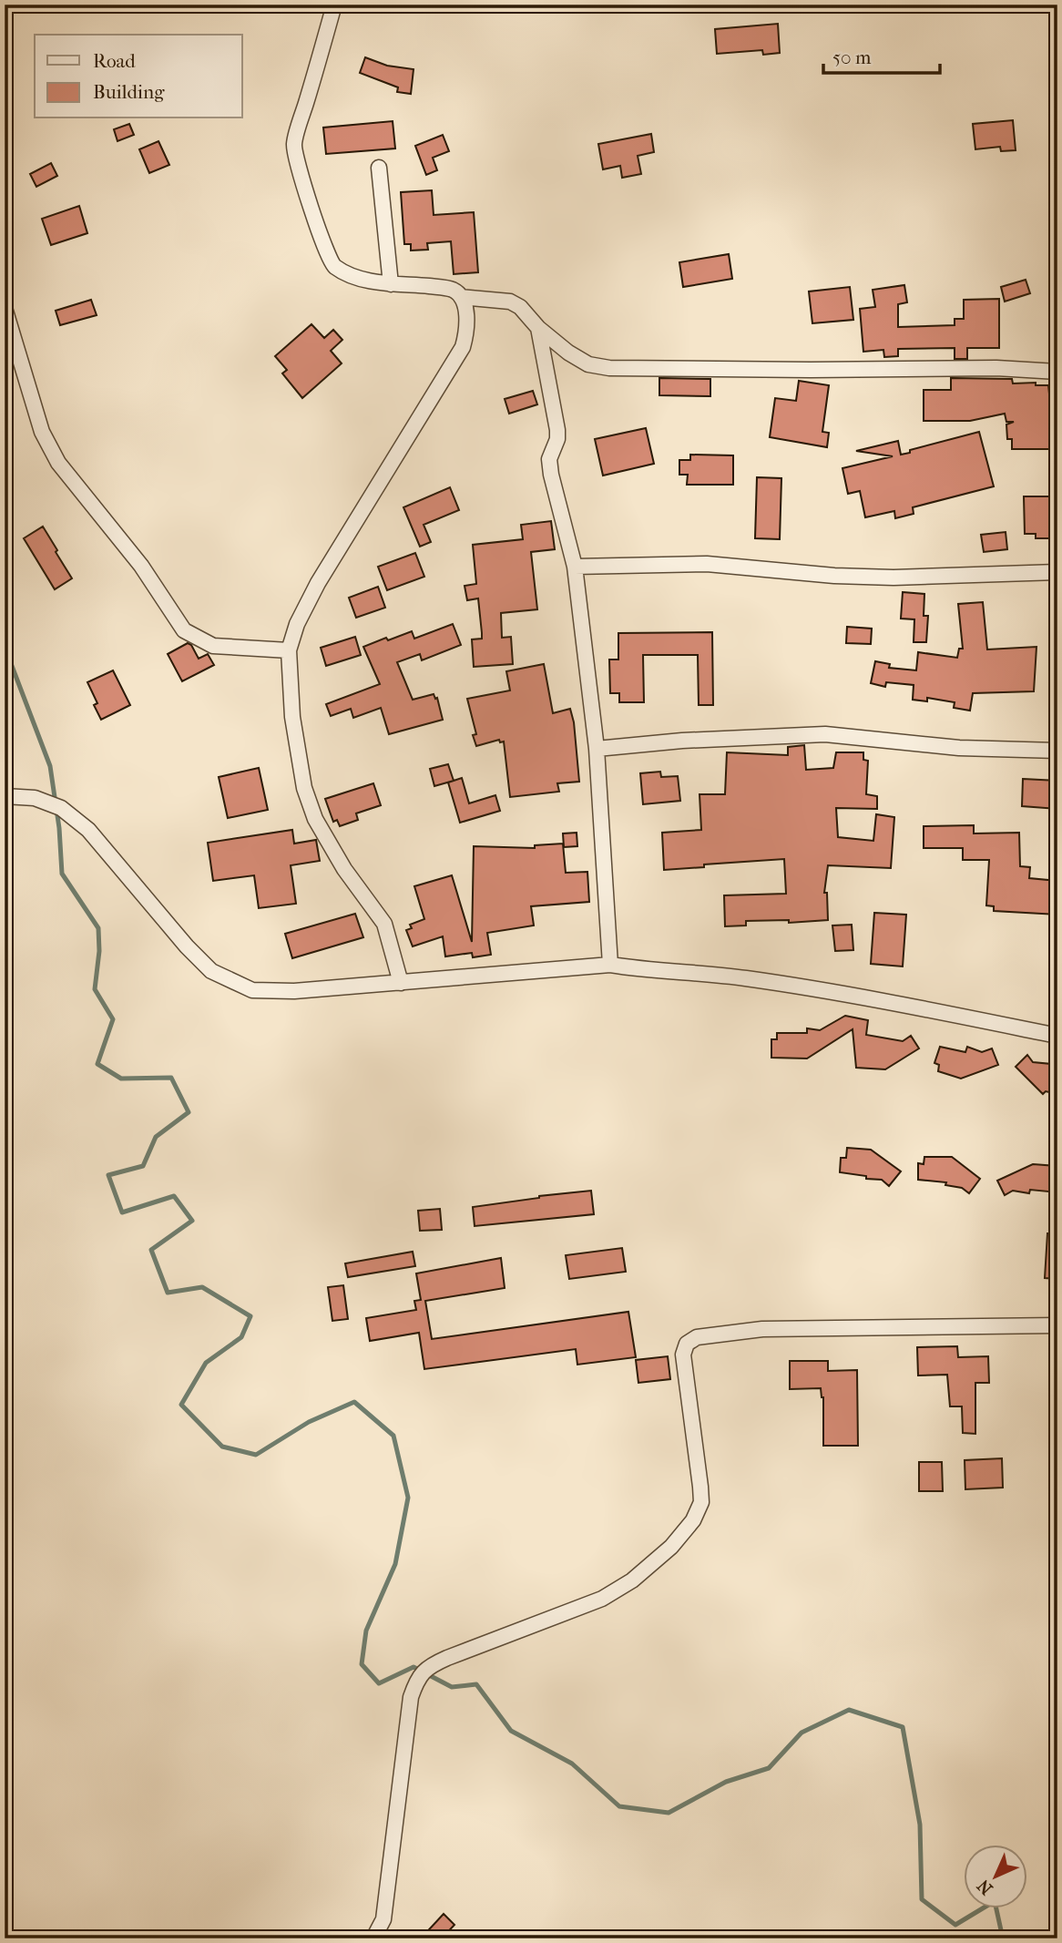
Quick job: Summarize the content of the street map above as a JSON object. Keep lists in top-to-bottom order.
{
  "legend": ["Road", "Building"],
  "scale_bar": "50 m",
  "north": "bottom left"
}
